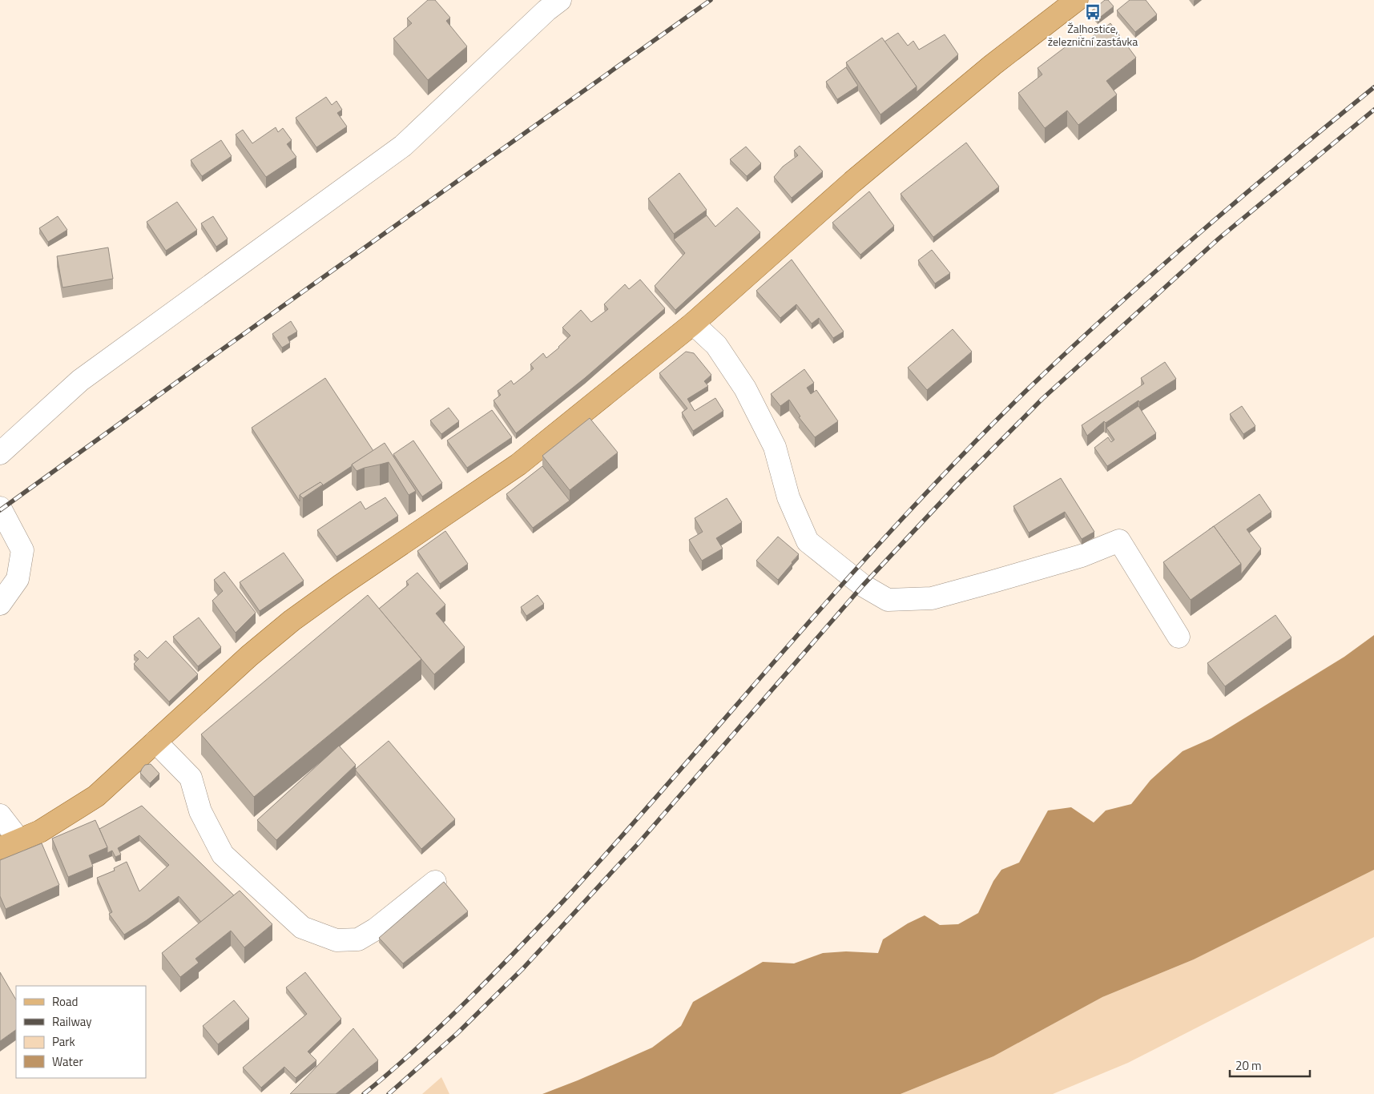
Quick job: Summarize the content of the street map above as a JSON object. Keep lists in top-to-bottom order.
{
  "places": {
    "bus stop": ["Žalhostice, železniční zastávka"]
  },
  "legend": [
    "Road",
    "Railway",
    "Park",
    "Water"
  ],
  "scale_bar": "20 m"
}
